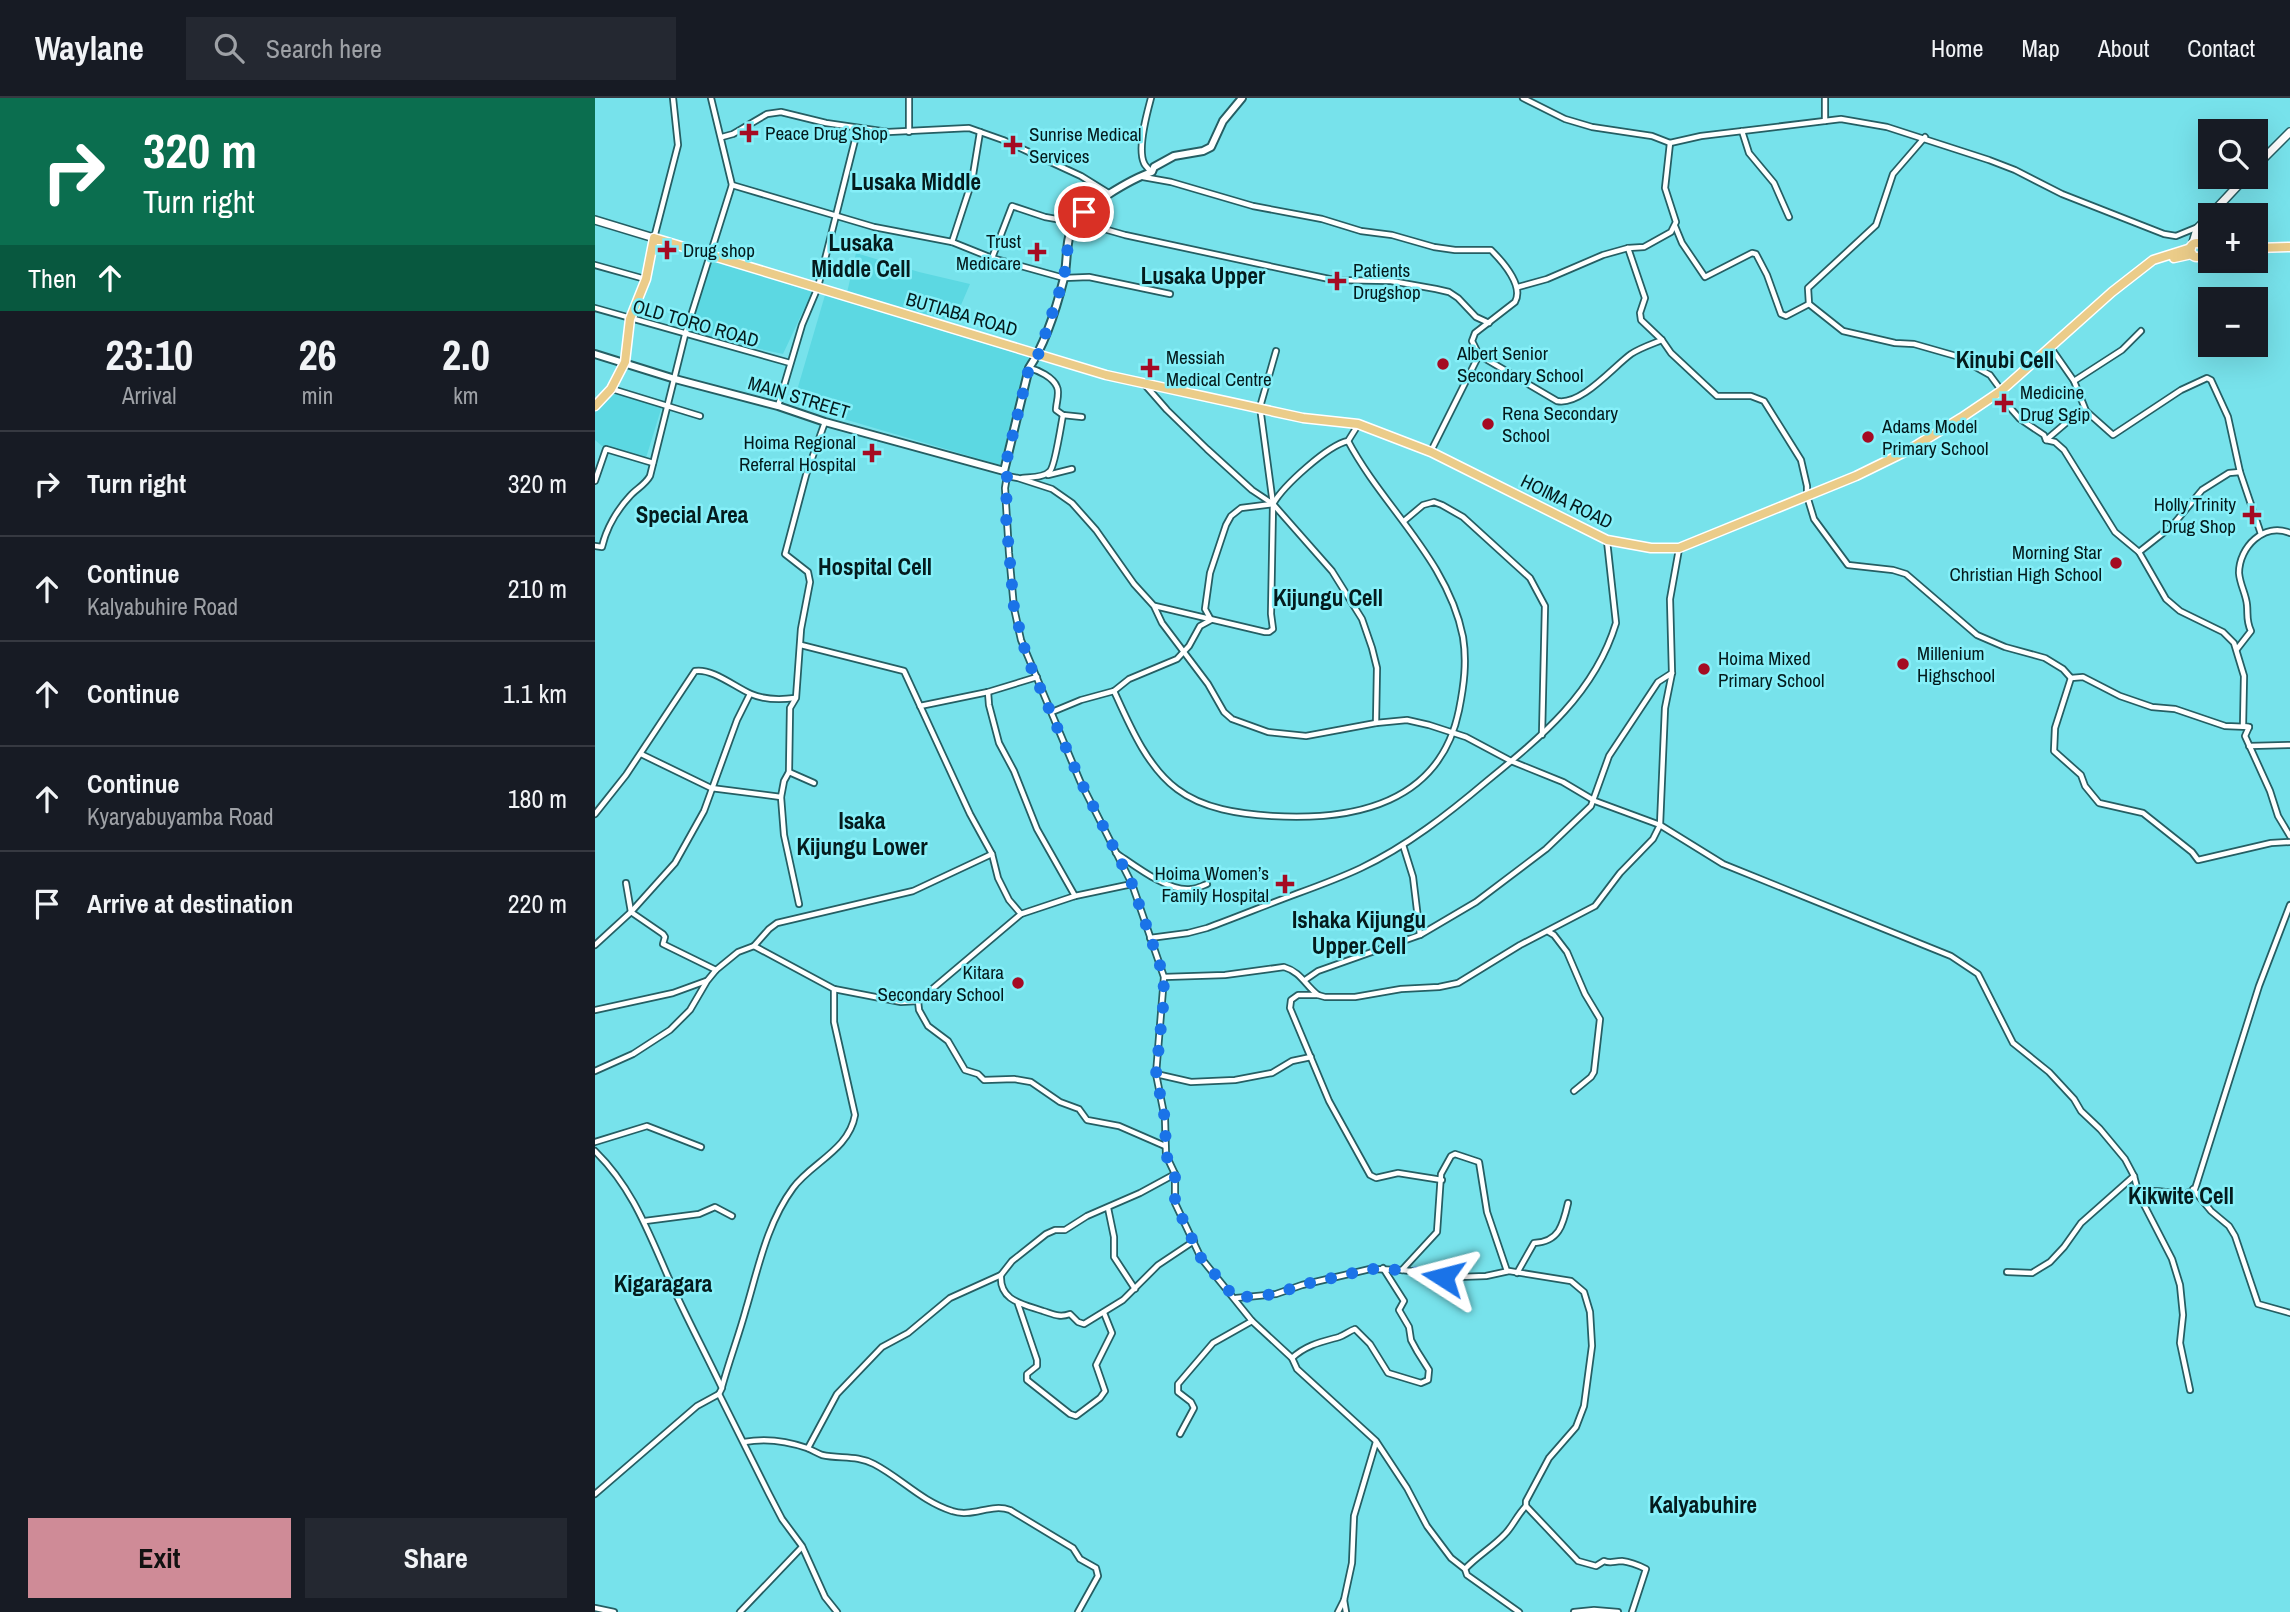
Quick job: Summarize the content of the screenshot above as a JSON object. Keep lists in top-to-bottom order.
{
  "streets": {
    "main road": ["BUTIABA ROAD", "HOIMA ROAD"],
    "street": ["OLD TORO ROAD", "MAIN STREET"]
  },
  "crossings": [
    ["BUTIABA ROAD", "HOIMA ROAD"]
  ],
  "districts": [
    "Lusaka Middle",
    "Lusaka Middle Cell",
    "Lusaka Upper",
    "Kinubi Cell",
    "Special Area",
    "Hospital Cell",
    "Kijungu Cell",
    "Isaka Kijungu Lower",
    "Ishaka Kijungu Upper Cell",
    "Kikwite Cell",
    "Kigaragara",
    "Kalyabuhire"
  ],
  "places": {
    "health": [
      "Peace Drug Shop",
      "Sunrise Medical Services",
      "Drug shop",
      "Trust Medicare",
      "Patients Drugshop",
      "Messiah Medical Centre",
      "Medicine Drug Sgip",
      "Hoima Regional Referral Hospital",
      "Holly Trinity Drug Shop",
      "Hoima Women’s Family Hospital"
    ],
    "other": [
      "Albert Senior Secondary School",
      "Rena Secondary School",
      "Adams Model Primary School",
      "Morning Star Christian High School",
      "Millenium Highschool",
      "Hoima Mixed Primary School",
      "Kitara Secondary School"
    ]
  },
  "page": {
    "header": "Waylane",
    "search": "Search here",
    "nav": [
      "Home",
      "Map",
      "About",
      "Contact"
    ],
    "turn": ["320 m", "Turn right"],
    "map_buttons": ["+", "−"],
    "then": "Then",
    "eta": [
      "23:10",
      "Arrival",
      "26",
      "min",
      "2.0",
      "km"
    ],
    "list": [
      {
        "name": "Turn right",
        "value": "320 m"
      },
      {
        "name": "Continue",
        "note": "Kalyabuhire Road",
        "value": "210 m"
      },
      {
        "name": "Continue",
        "value": "1.1 km"
      },
      {
        "name": "Continue",
        "note": "Kyaryabuyamba Road",
        "value": "180 m"
      },
      {
        "name": "Arrive at destination",
        "value": "220 m"
      }
    ],
    "buttons": ["Exit", "Share"]
  }
}
